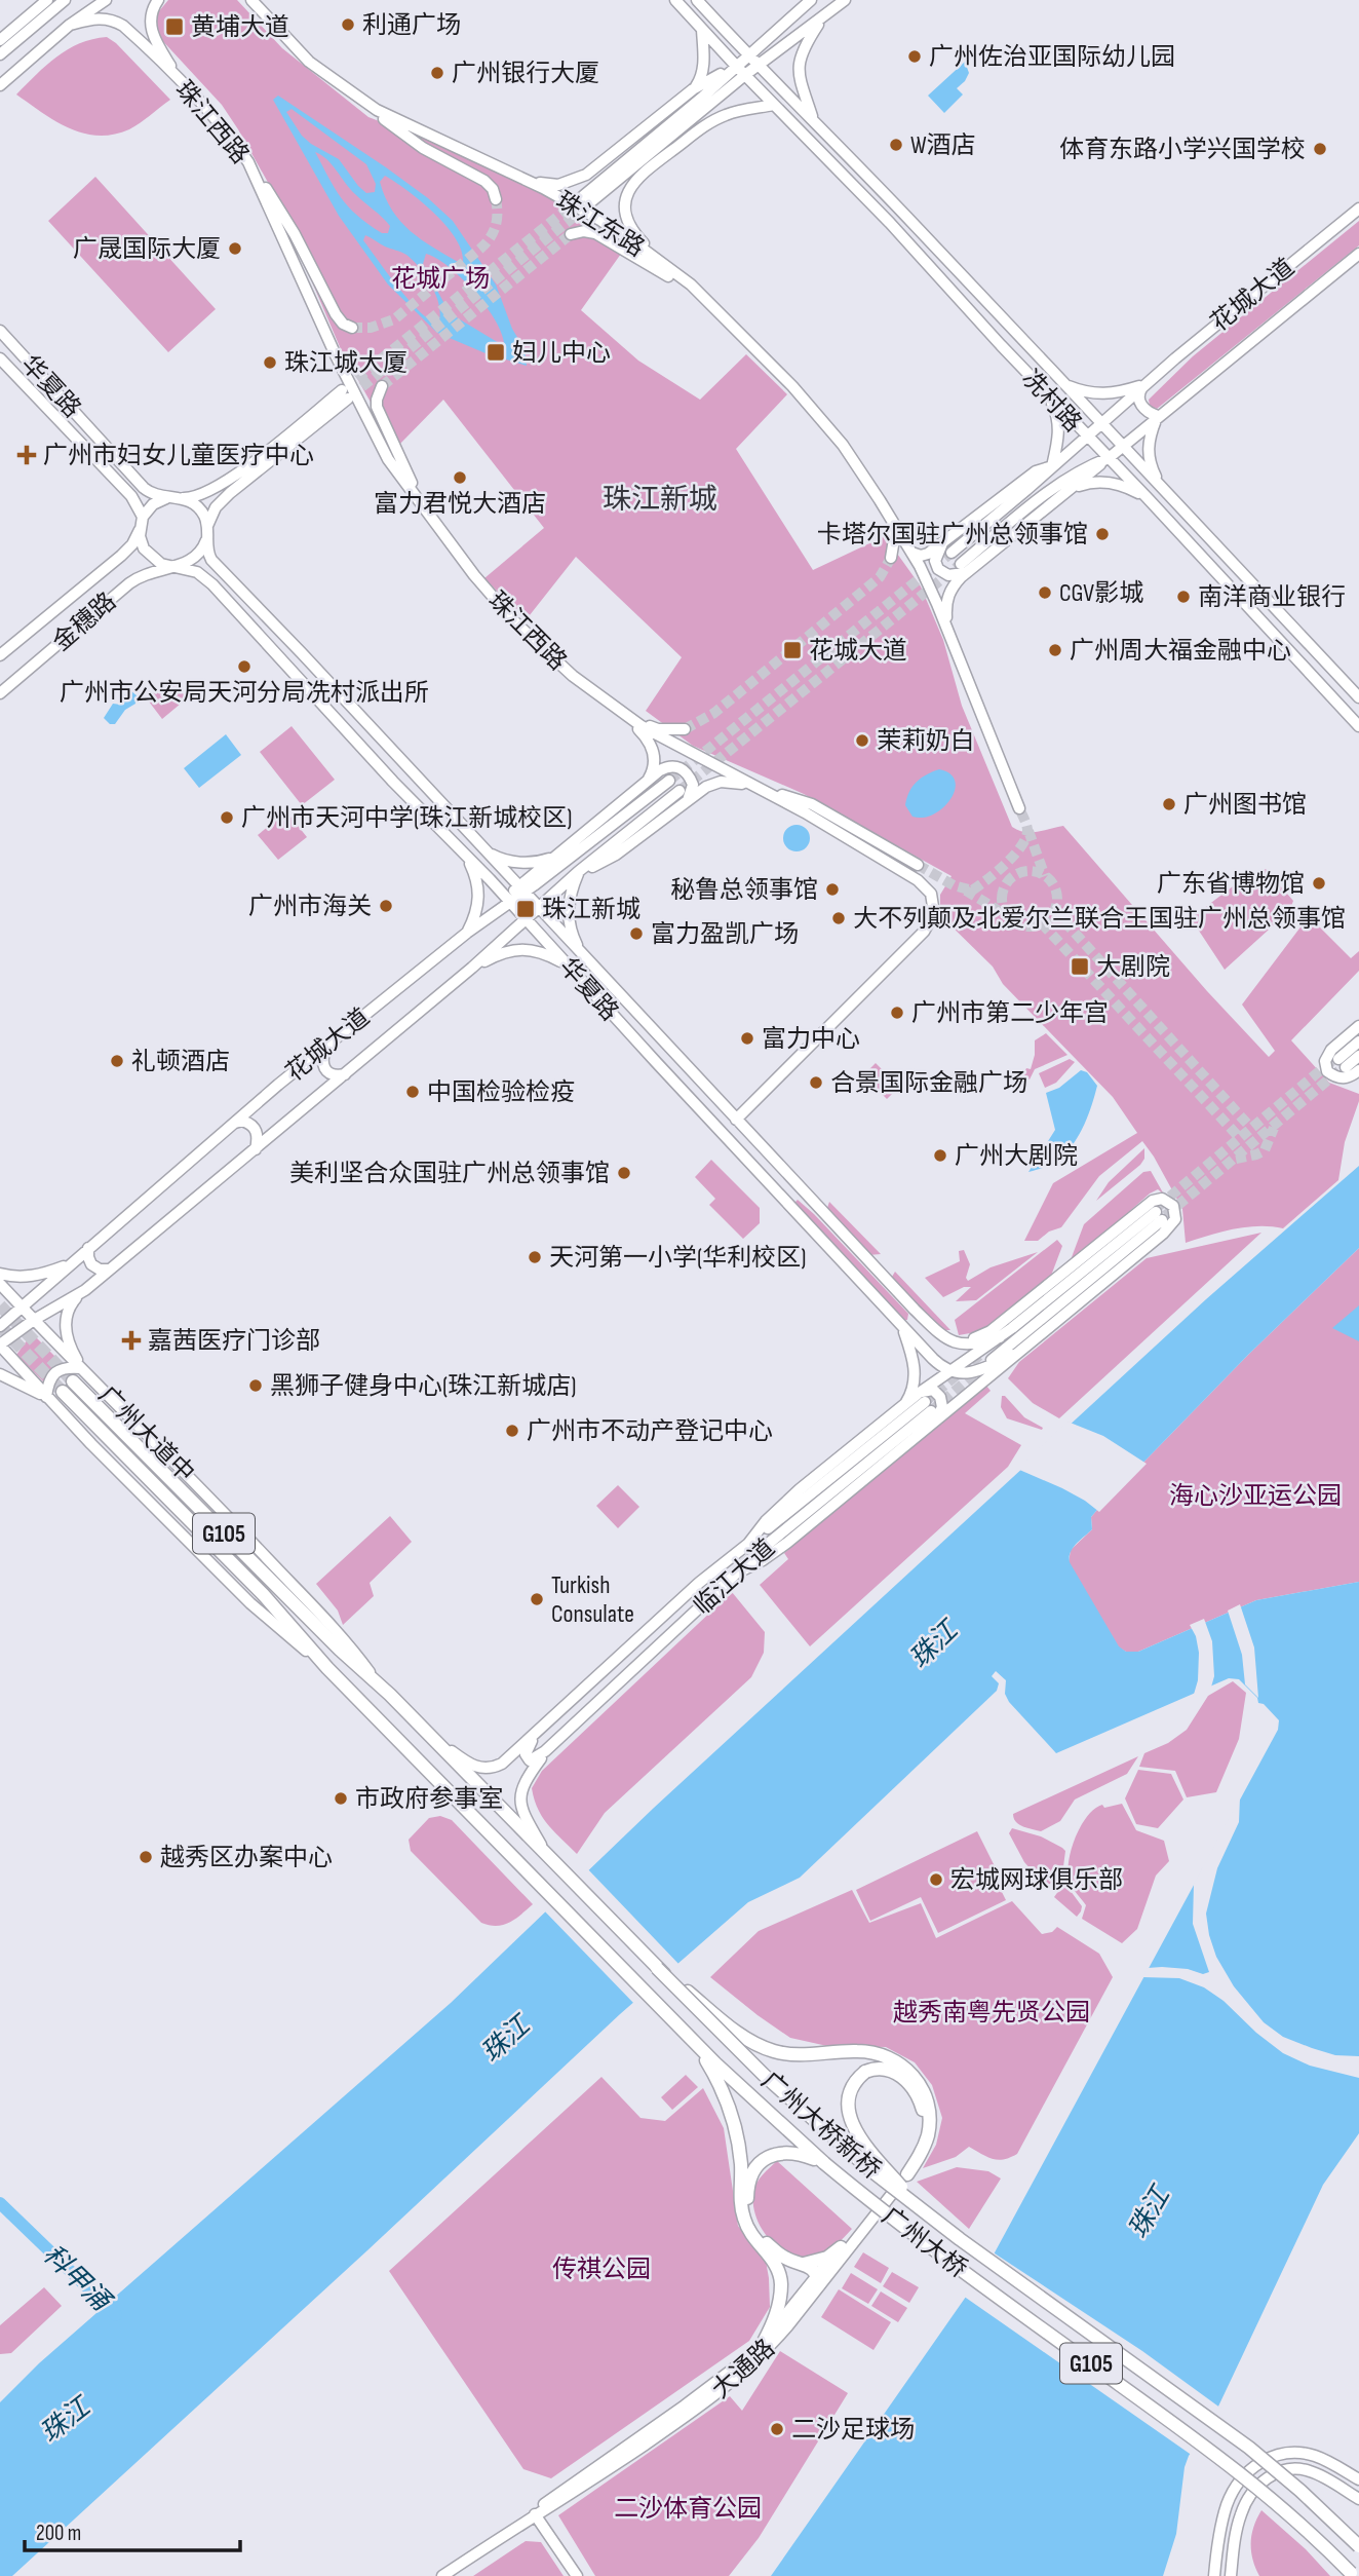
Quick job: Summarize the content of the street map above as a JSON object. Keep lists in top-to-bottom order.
{
  "streets": {
    "highway": [
      "广州大道中",
      "G105",
      "广州大桥新桥",
      "广州大桥"
    ],
    "main road": [
      "珠江西路",
      "珠江东路",
      "花城大道",
      "华夏路",
      "冼村路",
      "金穗路",
      "临江大道",
      "大通路"
    ]
  },
  "crossings": [
    ["珠江西路", "花城大道"],
    ["珠江西路", "华夏路"],
    ["花城大道", "华夏路"],
    ["花城大道", "冼村路"],
    ["花城大道", "广州大道中"],
    ["华夏路", "金穗路"],
    ["广州大道中", "临江大道"],
    ["广州大道中", "广州大桥新桥"],
    ["广州大道中", "广州大桥"],
    ["临江大道", "广州大桥新桥"]
  ],
  "districts": ["珠江新城"],
  "water": ["珠江", "科甲涌"],
  "parks": [
    "花城广场",
    "海心沙亚运公园",
    "越秀南粤先贤公园",
    "传祺公园",
    "二沙体育公园"
  ],
  "places": {
    "other": [
      "利通广场",
      "广州佐治亚国际幼儿园",
      "广州银行大厦",
      "W酒店",
      "体育东路小学兴国学校",
      "广晟国际大厦",
      "珠江城大厦",
      "富力君悦大酒店",
      "卡塔尔国驻广州总领事馆",
      "CGV影城",
      "南洋商业银行",
      "广州周大福金融中心",
      "广州市公安局天河分局冼村派出所",
      "茉莉奶白",
      "广州图书馆",
      "广州市天河中学(珠江新城校区)",
      "广东省博物馆",
      "秘鲁总领事馆",
      "广州市海关",
      "大不列颠及北爱尔兰联合王国驻广州总领事馆",
      "富力盈凯广场",
      "广州市第二少年宫",
      "富力中心",
      "礼顿酒店",
      "合景国际金融广场",
      "中国检验检疫",
      "广州大剧院",
      "美利坚合众国驻广州总领事馆",
      "天河第一小学(华利校区)",
      "黑狮子健身中心(珠江新城店)",
      "广州市不动产登记中心",
      "Turkish Consulate",
      "市政府参事室",
      "越秀区办案中心",
      "宏城网球俱乐部",
      "二沙足球场"
    ],
    "transit": [
      "黄埔大道",
      "妇儿中心",
      "花城大道",
      "珠江新城",
      "大剧院"
    ],
    "health": ["广州市妇女儿童医疗中心", "嘉茜医疗门诊部"]
  },
  "scale_bar": "200 m"
}
